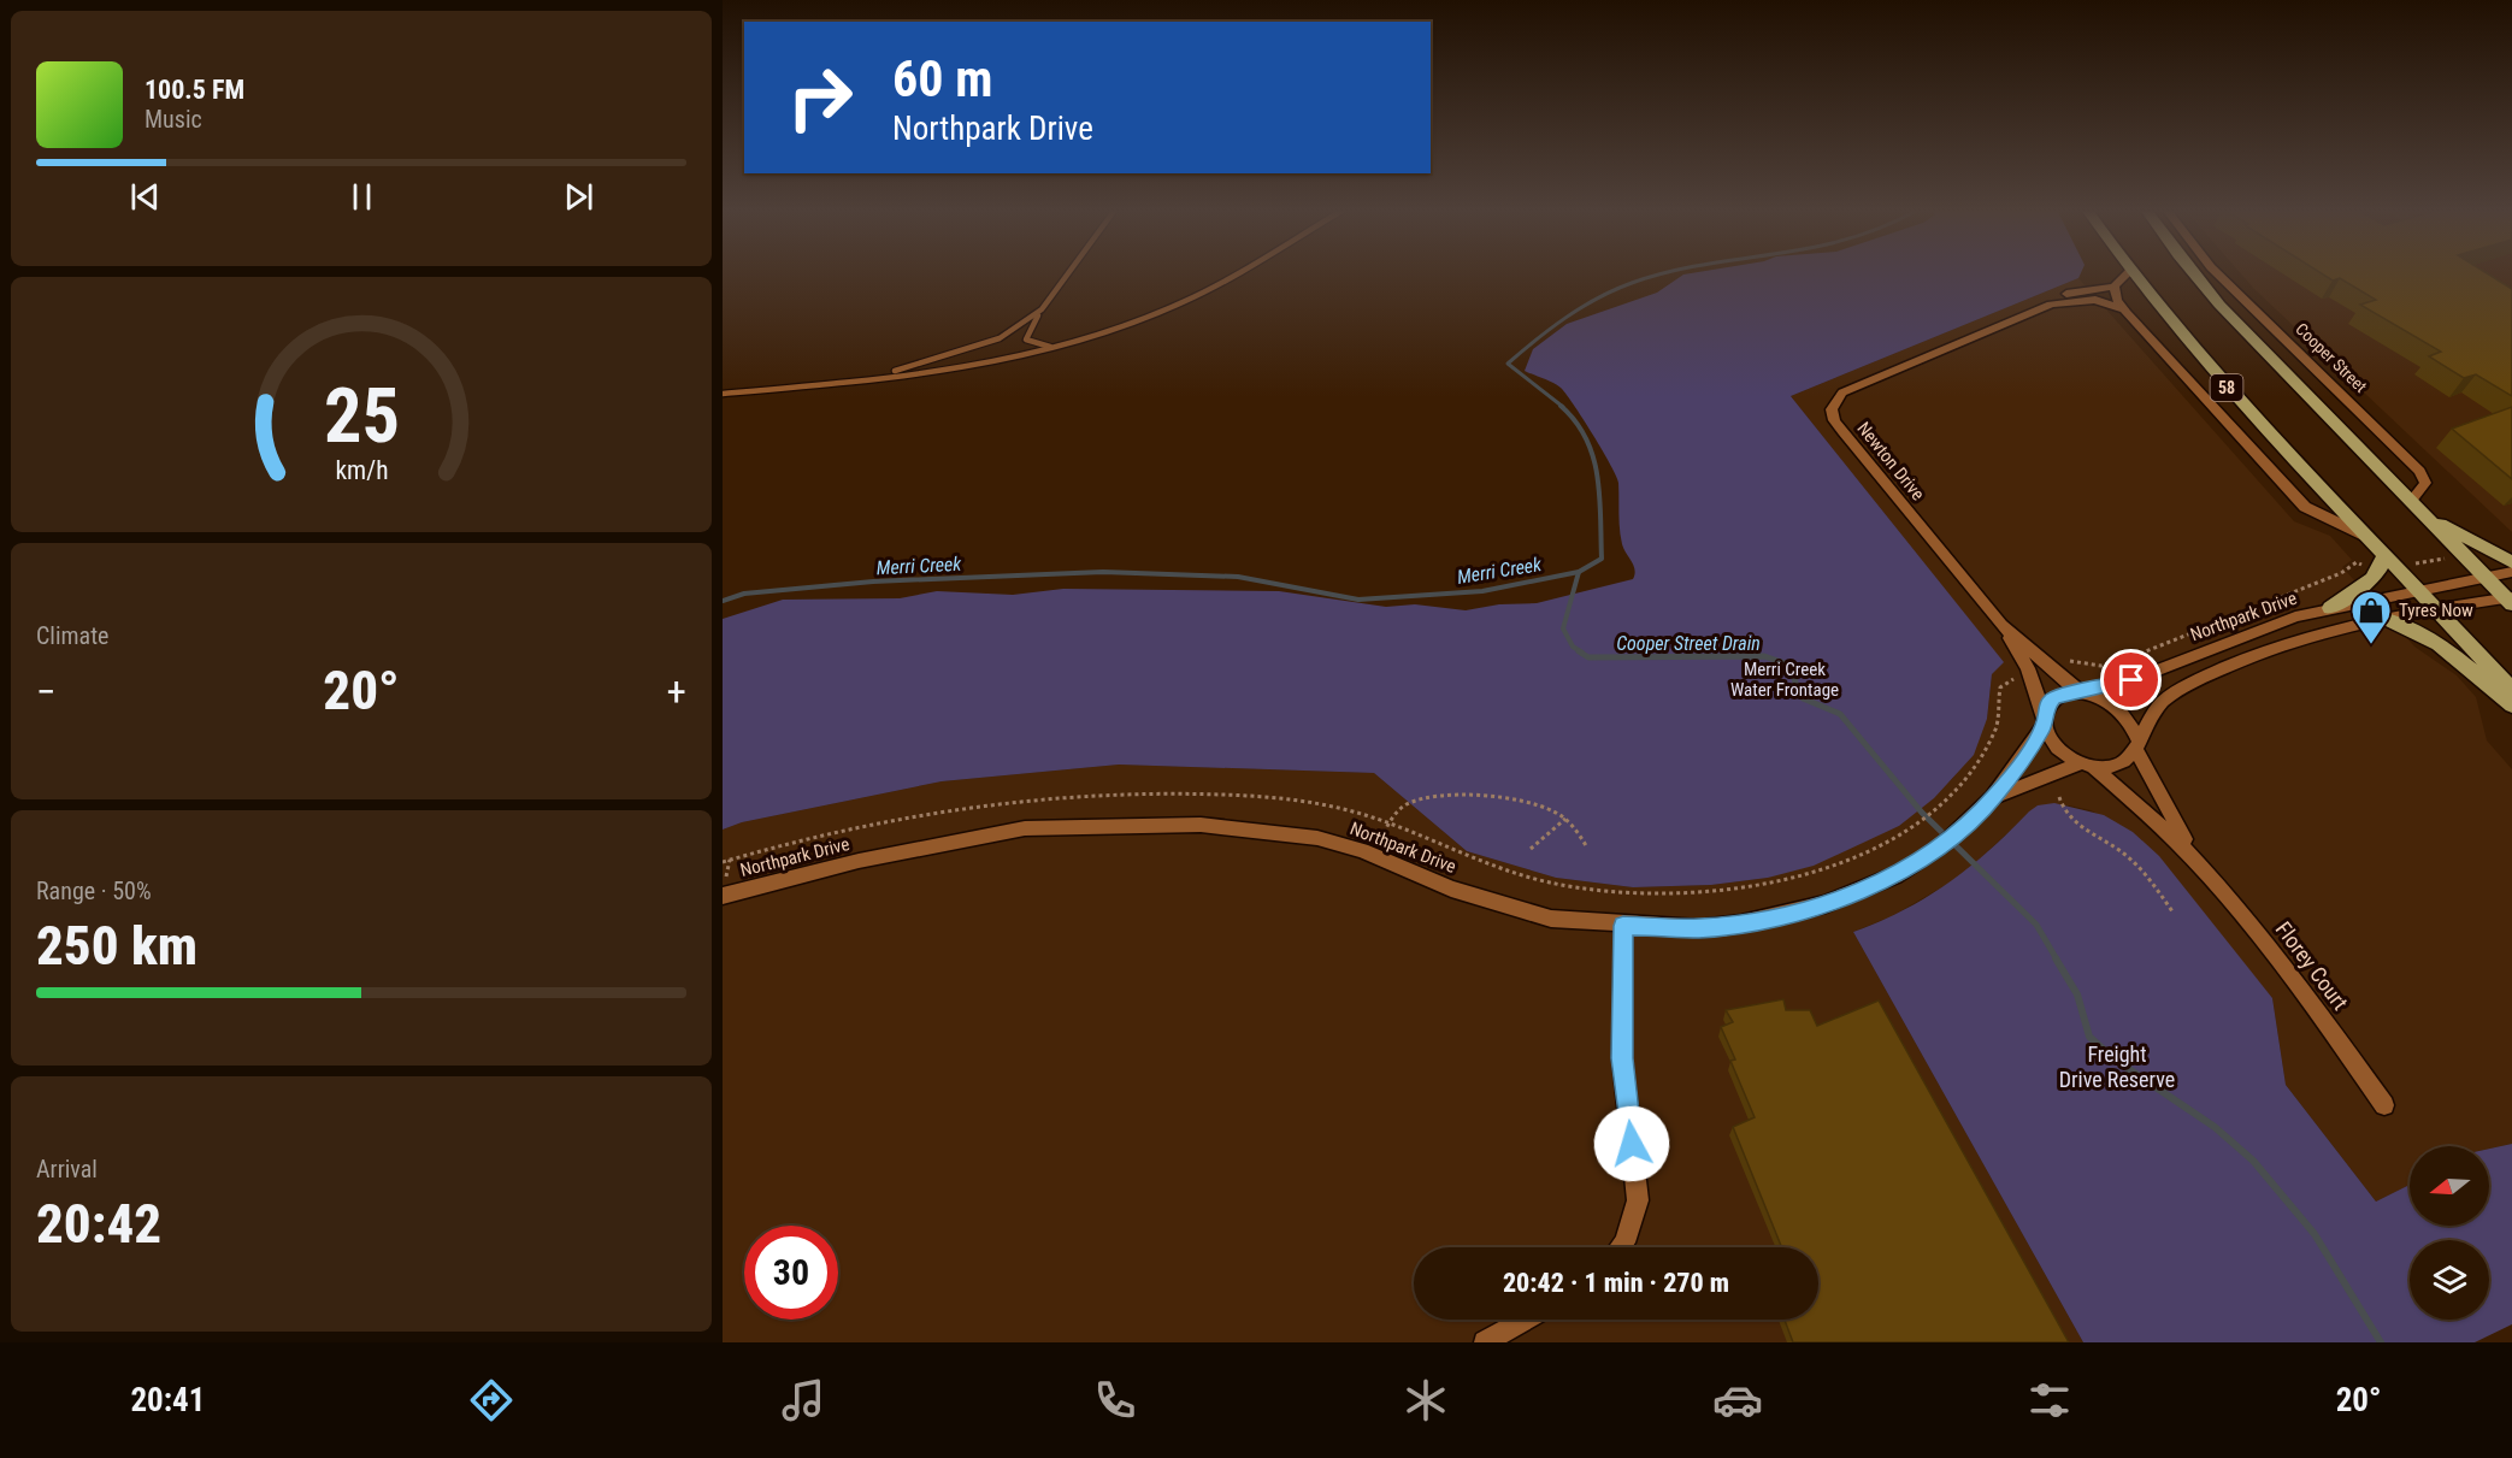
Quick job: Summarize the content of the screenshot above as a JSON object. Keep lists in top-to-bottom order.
{
  "streets": {
    "main road": ["58"],
    "street": [
      "Cooper Street",
      "Newton Drive",
      "Northpark Drive",
      "Florey Court"
    ]
  },
  "crossings": [
    ["58", "Northpark Drive"],
    ["Newton Drive", "Northpark Drive"],
    ["Newton Drive", "Florey Court"],
    ["Northpark Drive", "Florey Court"]
  ],
  "water": ["Merri Creek", "Cooper Street Drain"],
  "parks": ["Merri Creek Water Frontage", "Freight Drive Reserve"],
  "places": {
    "shop": ["Tyres Now"]
  },
  "north": "left",
  "page": {
    "turn": ["60 m", "Northpark Drive"],
    "song": ["100.5 FM", "Music"],
    "tile": [
      "Climate",
      ["Range · 50%", "250 km"],
      ["Arrival", "20:42"]
    ],
    "heat": ["−", "20°", "+"],
    "limit": "30",
    "trip": "20:42 · 1 min · 270 m",
    "tabs": ["20:41", "20°"],
    "gauge": ["25", "km/h"]
  }
}
